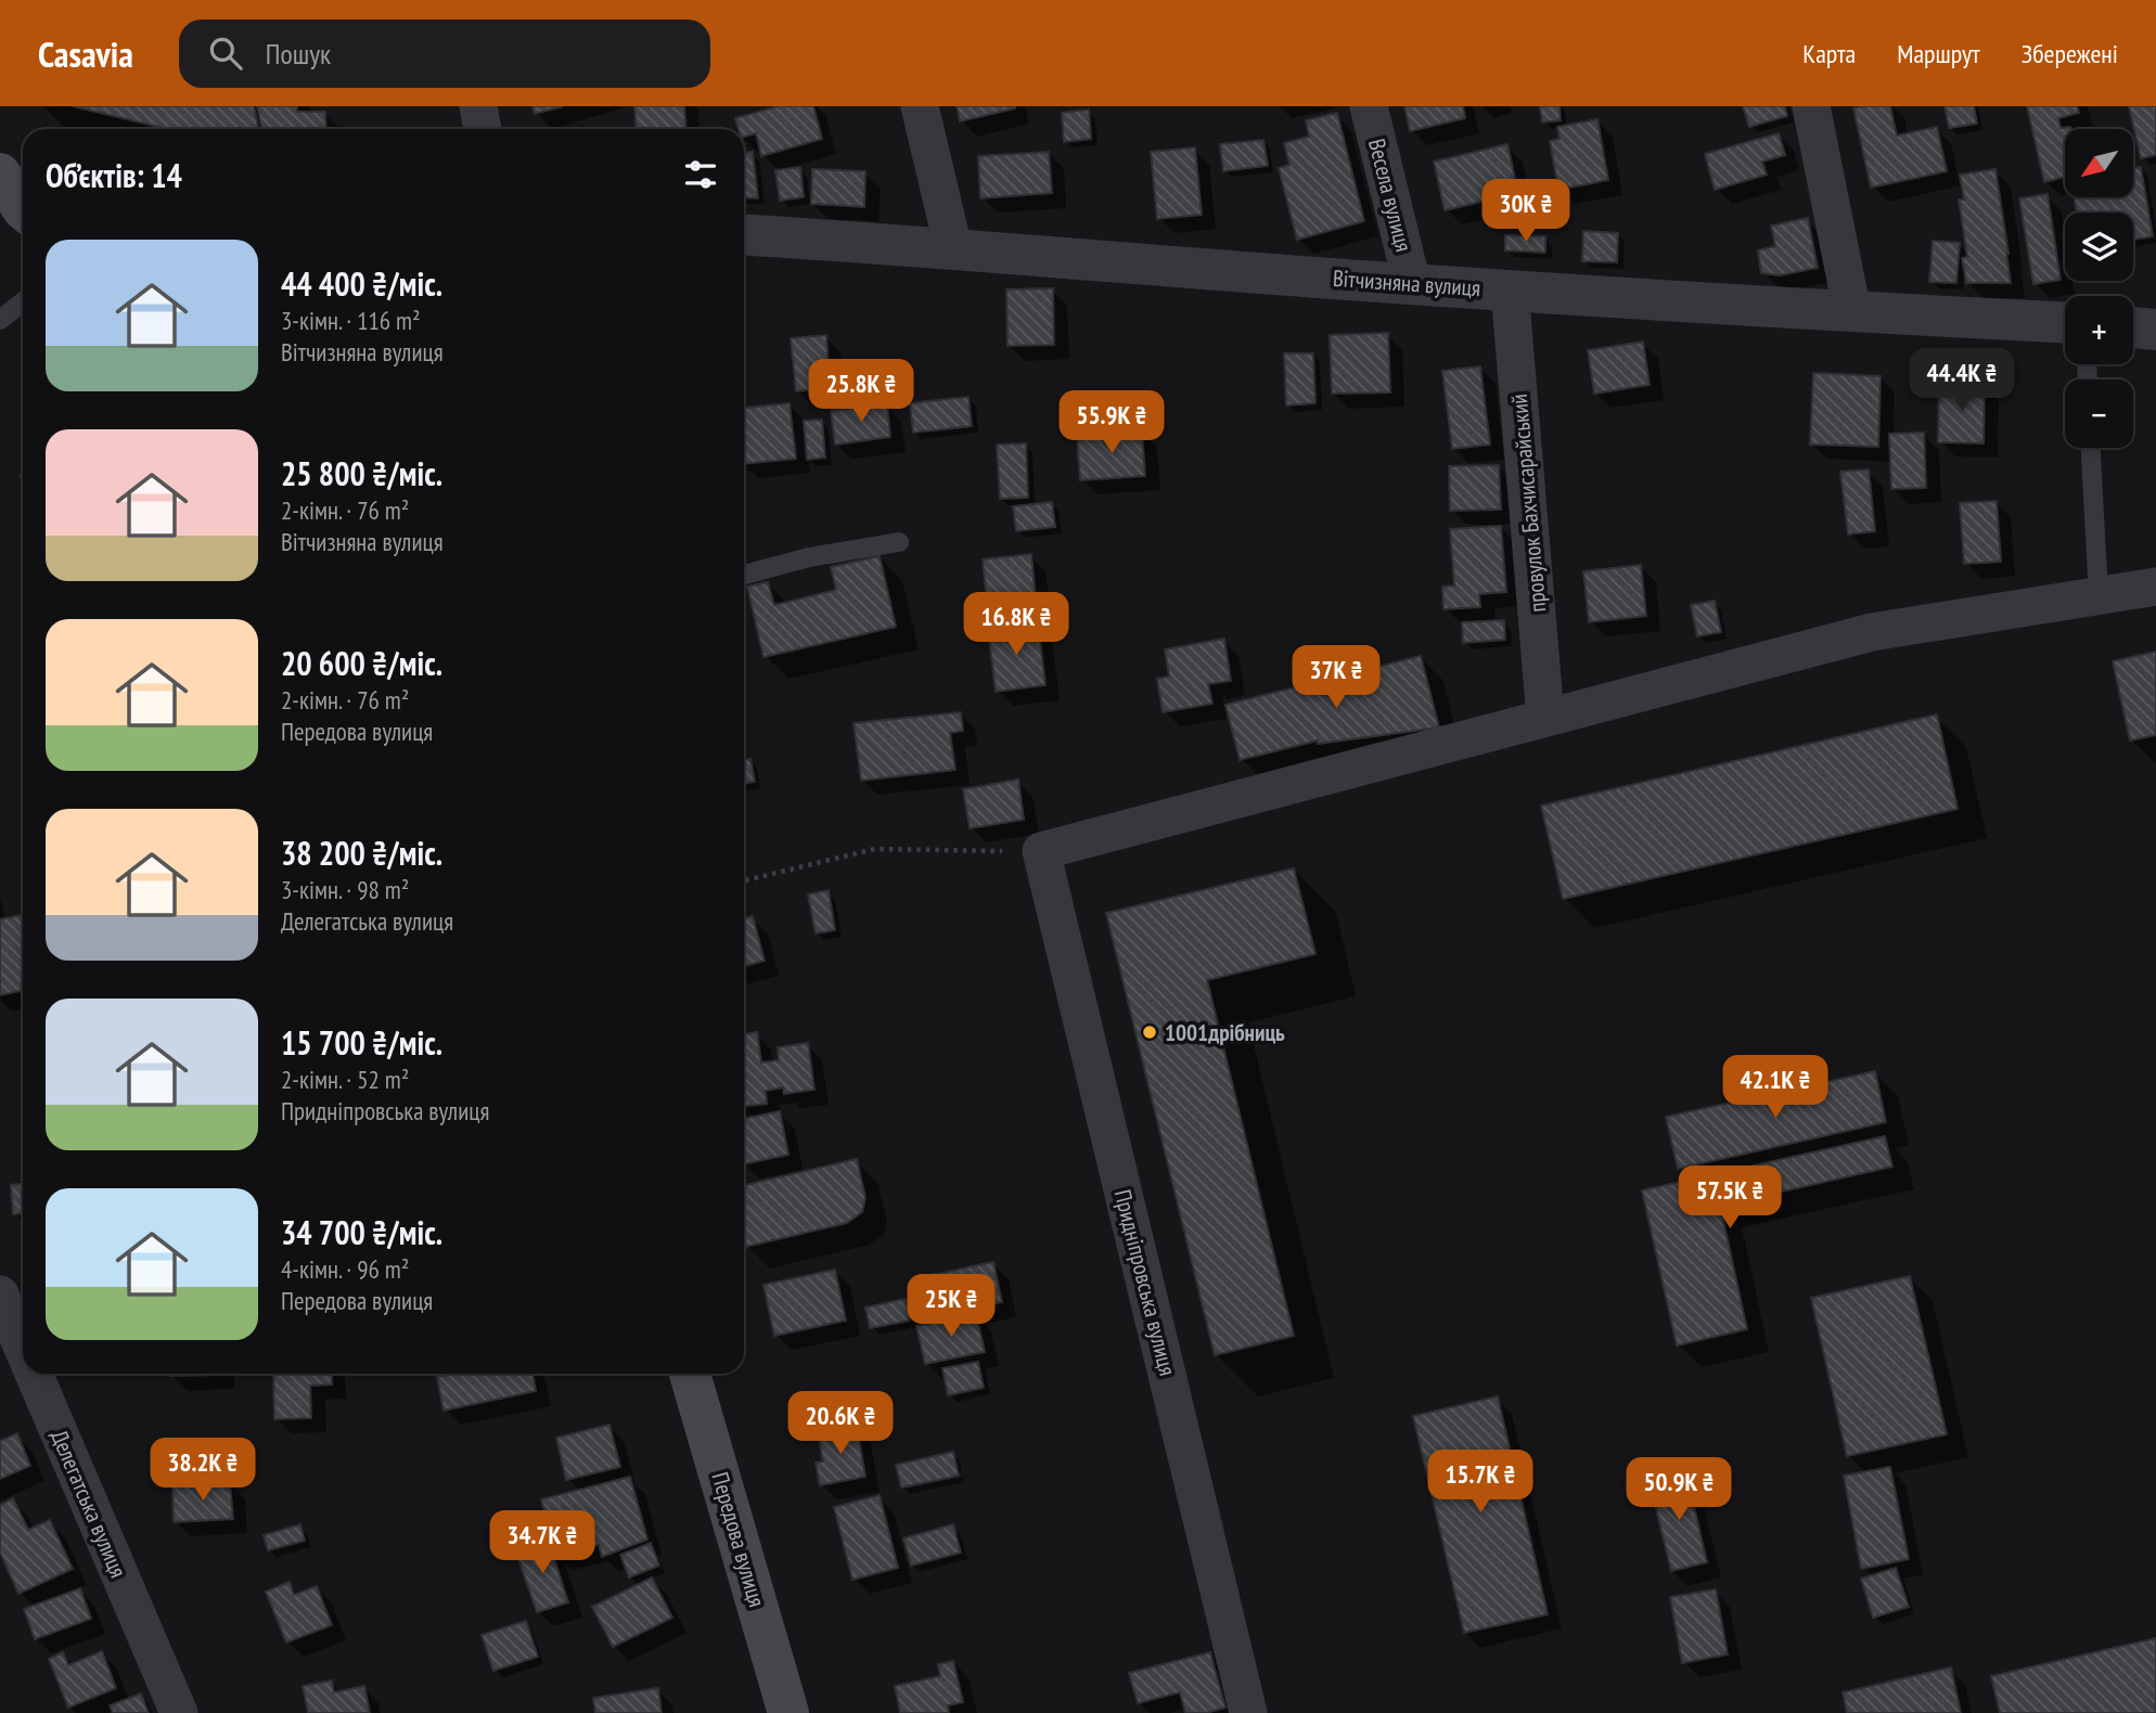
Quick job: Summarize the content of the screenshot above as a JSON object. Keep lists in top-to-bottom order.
{
  "streets": {
    "main road": ["Передова вулиця"],
    "street": [
      "Весела вулиця",
      "Вітчизняна вулиця",
      "провулок Бахчисарайський",
      "Придніпровська вулиця",
      "Делегатська вулиця"
    ]
  },
  "crossings": [
    ["Весела вулиця", "Вітчизняна вулиця"],
    ["Вітчизняна вулиця", "провулок Бахчисарайський"]
  ],
  "places": ["1001дрібниць"],
  "north": "bottom left",
  "page": {
    "header": "Casavia",
    "search": "Пошук",
    "nav": ["Карта", "Маршрут", "Збережені"],
    "map_buttons": ["+", "−"],
    "heading": "Об’єктів: 14",
    "price": [
      "30K ₴",
      "44.4K ₴",
      "25.8K ₴",
      "55.9K ₴",
      "16.8K ₴",
      "37K ₴",
      "42.1K ₴",
      "57.5K ₴",
      "25K ₴",
      "20.6K ₴",
      "38.2K ₴",
      "15.7K ₴",
      "50.9K ₴",
      "34.7K ₴"
    ],
    "list": [
      {
        "name": "44 400 ₴/міс.",
        "note": "3-кімн. · 116 m² · Вітчизняна вулиця"
      },
      {
        "name": "25 800 ₴/міс.",
        "note": "2-кімн. · 76 m² · Вітчизняна вулиця"
      },
      {
        "name": "20 600 ₴/міс.",
        "note": "2-кімн. · 76 m² · Передова вулиця"
      },
      {
        "name": "38 200 ₴/міс.",
        "note": "3-кімн. · 98 m² · Делегатська вулиця"
      },
      {
        "name": "15 700 ₴/міс.",
        "note": "2-кімн. · 52 m² · Придніпровська вулиця"
      },
      {
        "name": "34 700 ₴/міс.",
        "note": "4-кімн. · 96 m² · Передова вулиця"
      }
    ]
  }
}
